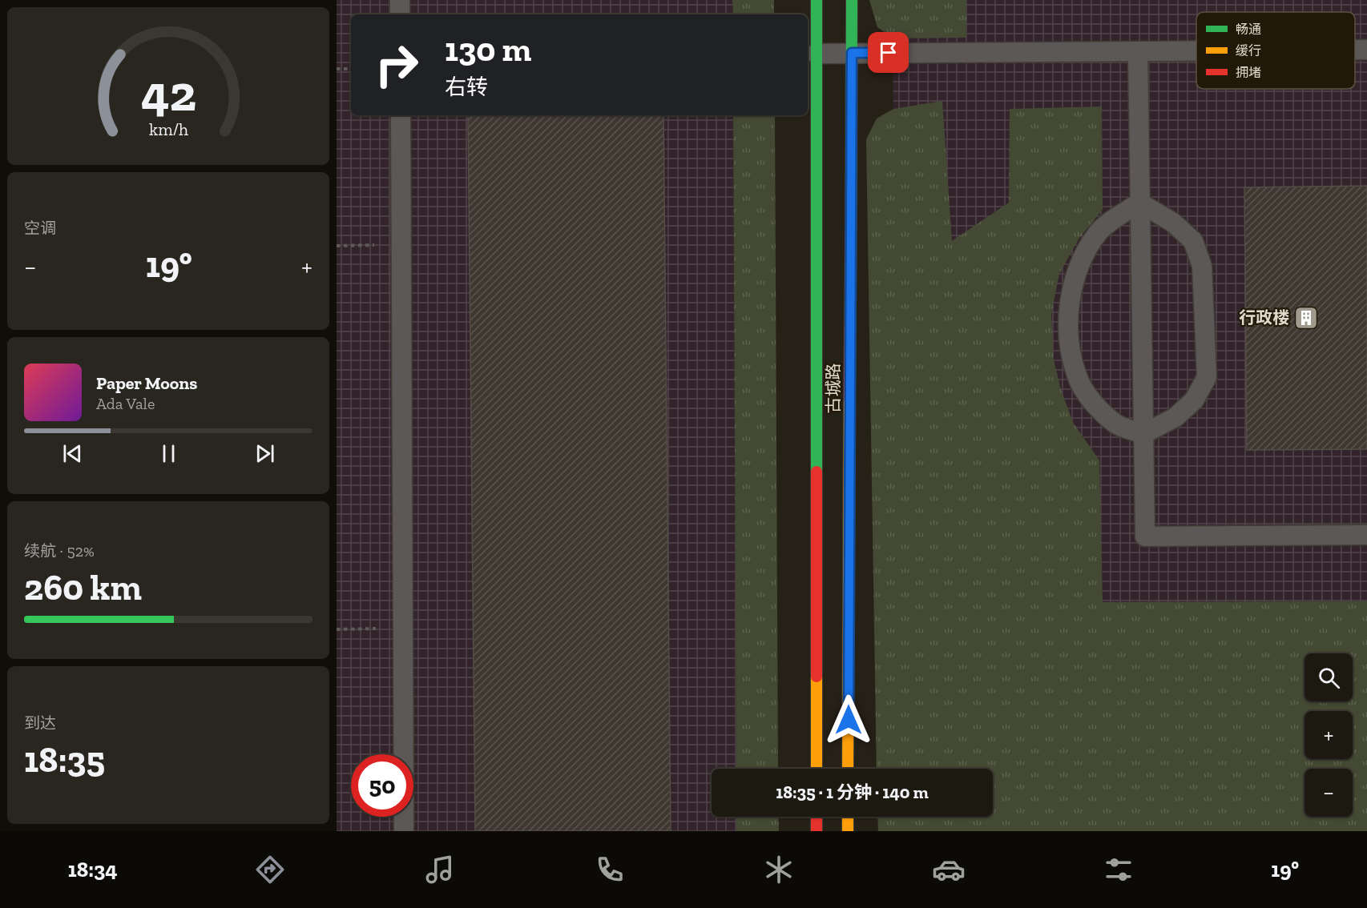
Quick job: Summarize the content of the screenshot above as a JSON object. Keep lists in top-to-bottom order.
{
  "streets": {
    "main road": ["古城路"]
  },
  "places": {
    "building": ["行政楼"]
  },
  "legend": ["畅通", "缓行", "拥堵"],
  "page": {
    "turn": ["130 m", "右转"],
    "tile": [
      "空调",
      ["续航 · 52%", "260 km"],
      ["到达", "18:35"]
    ],
    "heat": ["−", "19°", "+"],
    "song": ["Paper Moons", "Ada Vale"],
    "map_buttons": ["+", "−"],
    "limit": "50",
    "trip": "18:35 · 1 分钟 · 140 m",
    "tabs": ["18:34", "19°"],
    "gauge": ["42", "km/h"]
  }
}
